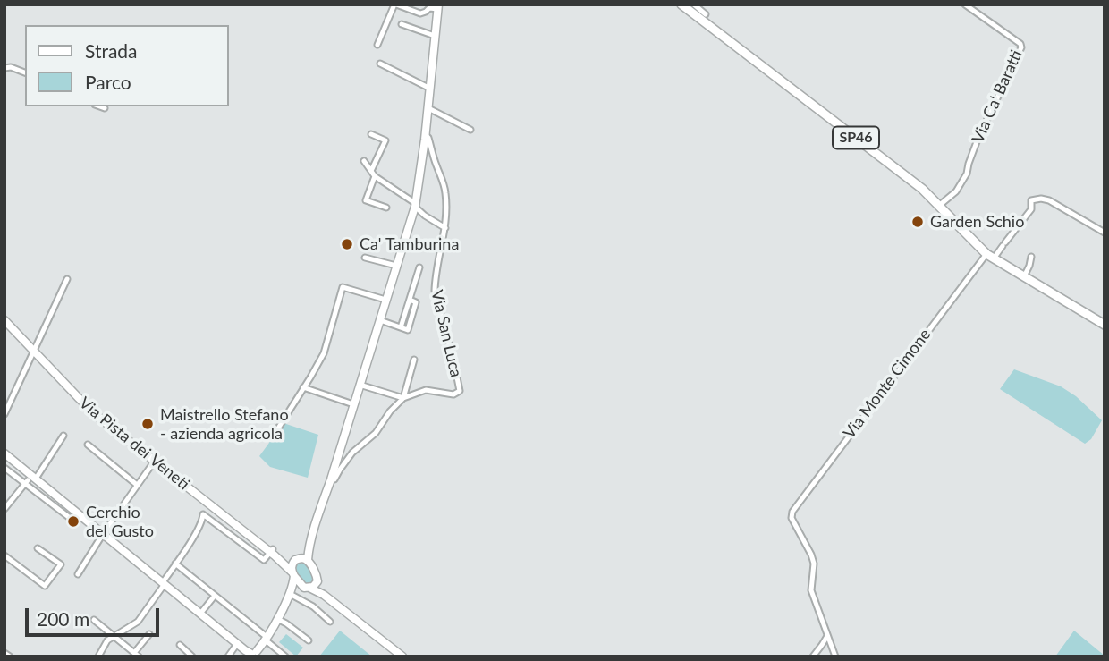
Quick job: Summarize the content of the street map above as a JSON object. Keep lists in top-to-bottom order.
{
  "streets": {
    "main road": ["SP46"],
    "street": [
      "Via Ca' Baratti",
      "Via San Luca",
      "Via Monte Cimone",
      "Via Pista dei Veneti"
    ]
  },
  "crossings": [
    ["Via Ca' Baratti", "SP46"],
    ["SP46", "Via Monte Cimone"]
  ],
  "places": [
    "Garden Schio",
    "Ca' Tamburina",
    "Maistrello Stefano - azienda agricola",
    "Cerchio del Gusto"
  ],
  "legend": ["Strada", "Parco"],
  "scale_bar": "200 m"
}
